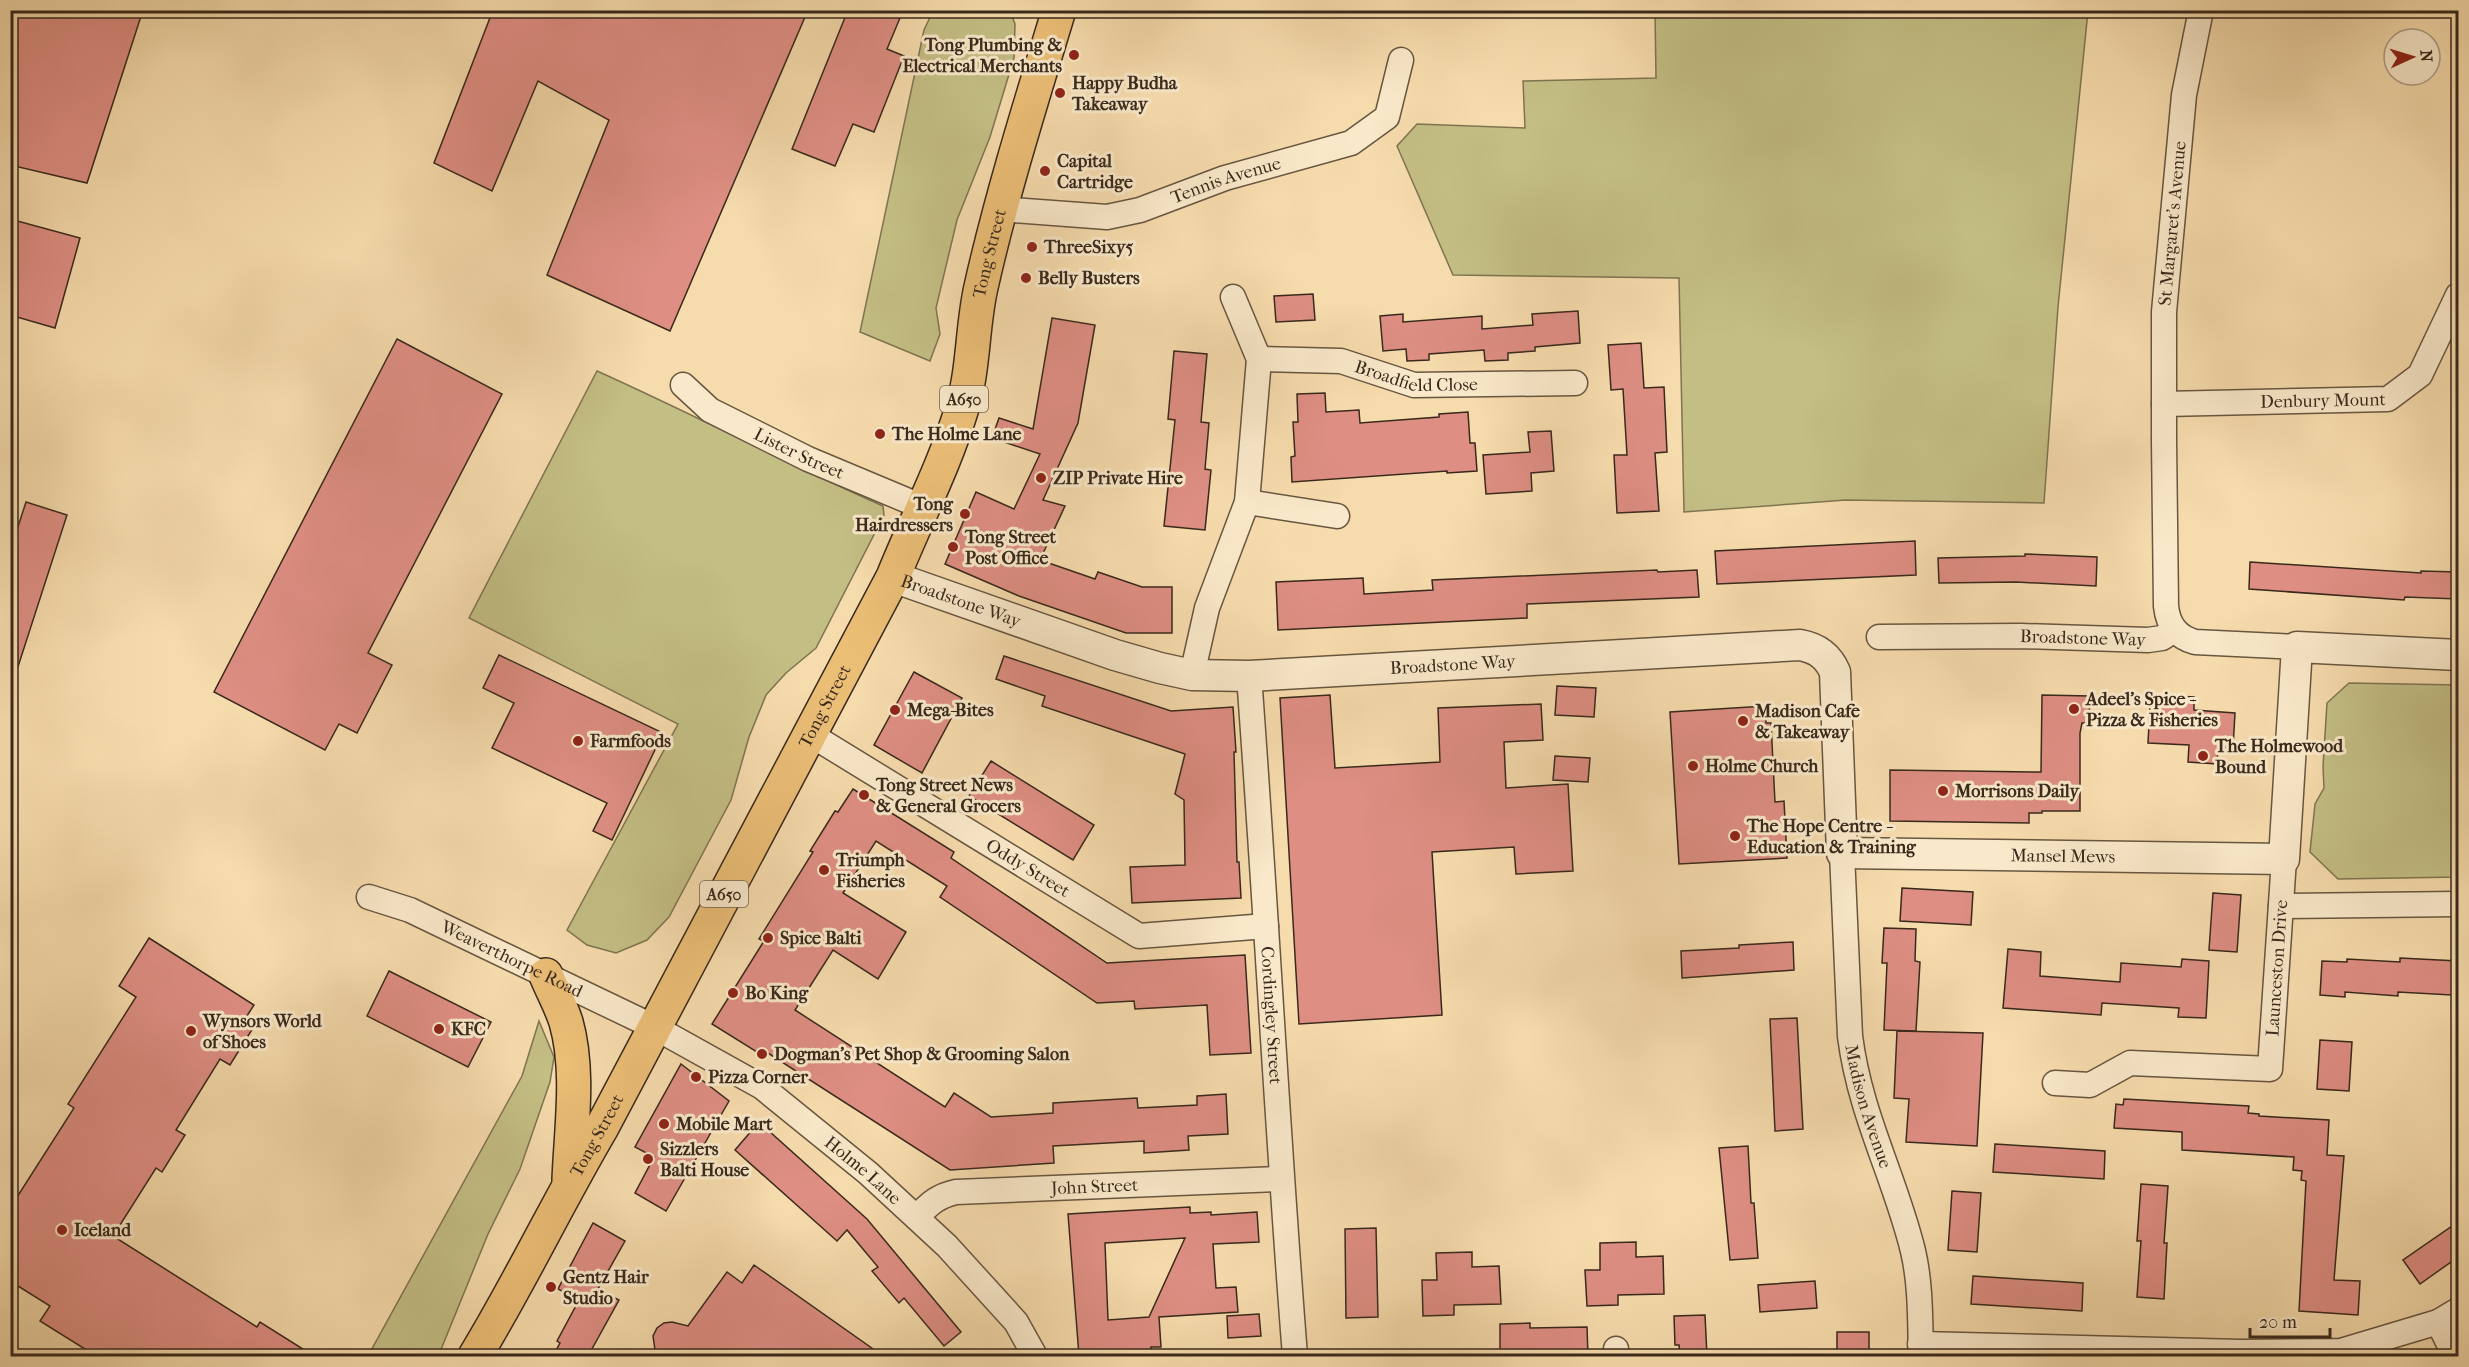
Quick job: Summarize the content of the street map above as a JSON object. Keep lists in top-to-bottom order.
{
  "streets": {
    "highway": ["Tong Street", "A650"],
    "street": [
      "Tennis Avenue",
      "St Margaret's Avenue",
      "Broadfield Close",
      "Denbury Mount",
      "Lister Street",
      "Broadstone Way",
      "Mansel Mews",
      "Oddy Street",
      "Weaverthorpe Road",
      "Launceston Drive",
      "Cordingley Street",
      "Madison Avenue",
      "Holme Lane",
      "John Street"
    ]
  },
  "crossings": [
    ["Tennis Avenue", "Tong Street"],
    ["St Margaret's Avenue", "Denbury Mount"],
    ["St Margaret's Avenue", "Broadstone Way"],
    ["Tong Street", "Lister Street"],
    ["Tong Street", "Broadstone Way"],
    ["Tong Street", "Oddy Street"],
    ["Tong Street", "Weaverthorpe Road"],
    ["Tong Street", "Holme Lane"],
    ["Broadstone Way", "Mansel Mews"],
    ["Broadstone Way", "Cordingley Street"],
    ["Broadstone Way", "Madison Avenue"],
    ["Mansel Mews", "Launceston Drive"],
    ["Mansel Mews", "Madison Avenue"],
    ["Oddy Street", "Cordingley Street"],
    ["Weaverthorpe Road", "Holme Lane"],
    ["Cordingley Street", "John Street"],
    ["Holme Lane", "John Street"]
  ],
  "places": [
    "Tong Plumbing & Electrical Merchants",
    "Happy Budha Takeaway",
    "Capital Cartridge",
    "ThreeSixy5",
    "Belly Busters",
    "The Holme Lane",
    "ZIP Private Hire",
    "Tong Hairdressers",
    "Tong Street Post Office",
    "Adeel's Spice - Pizza & Fisheries",
    "Mega-Bites",
    "Madison Cafe & Takeaway",
    "Farmfoods",
    "The Holmewood Bound",
    "Holme Church",
    "Morrisons Daily",
    "Tong Street News & General Grocers",
    "The Hope Centre - Education & Training",
    "Triumph Fisheries",
    "Spice Balti",
    "Bo King",
    "KFC",
    "Wynsors World of Shoes",
    "Dogman's Pet Shop & Grooming Salon",
    "Pizza Corner",
    "Mobile Mart",
    "Sizzlers Balti House",
    "Iceland",
    "Gentz Hair Studio"
  ],
  "scale_bar": "20 m",
  "north": "right"
}
